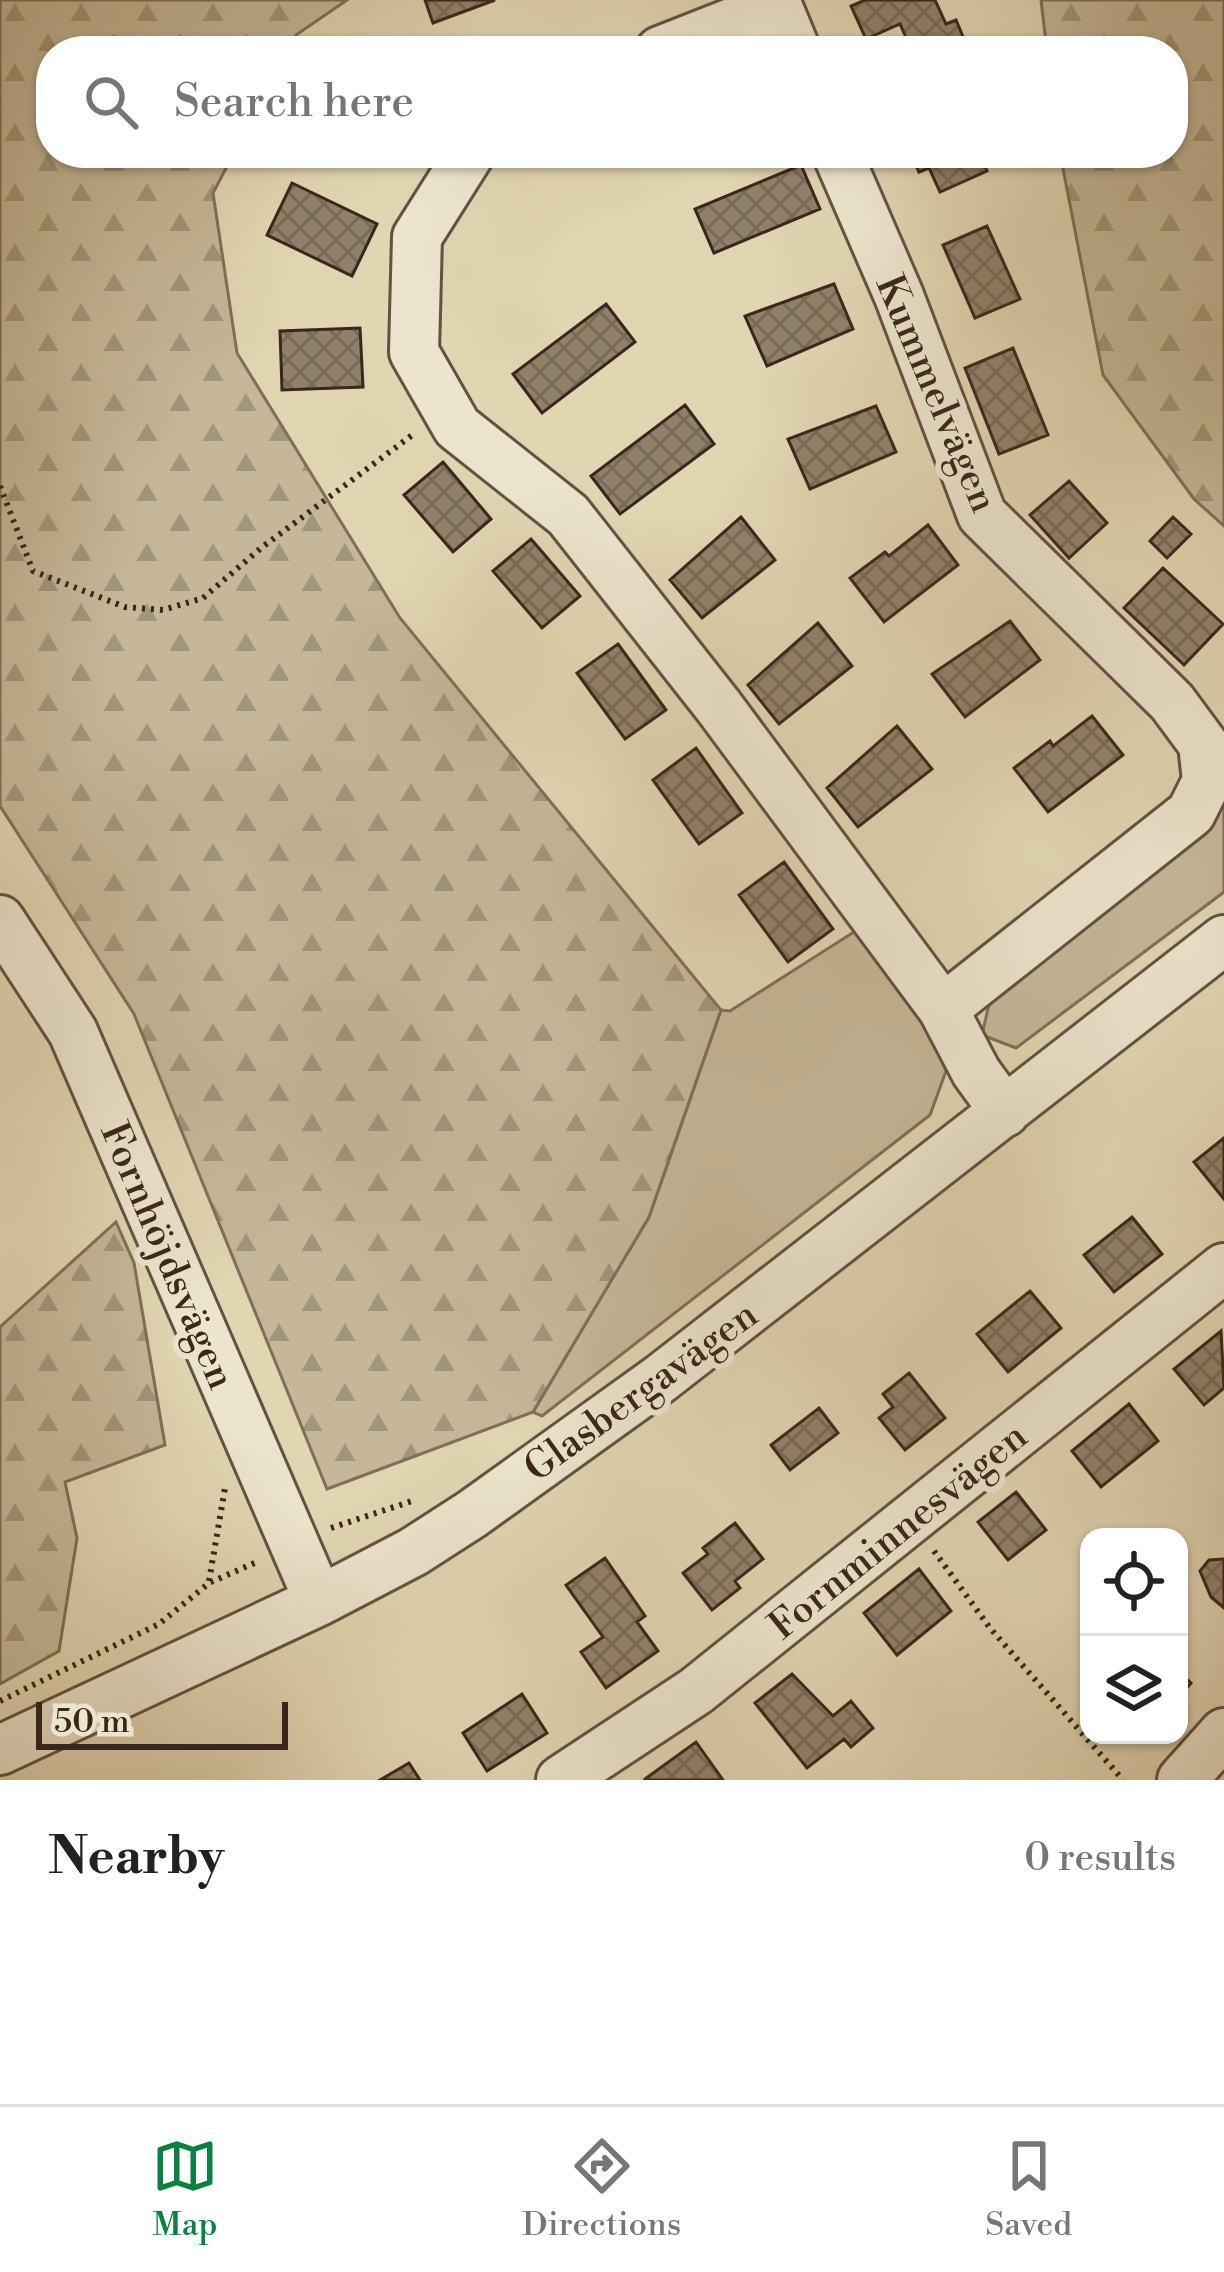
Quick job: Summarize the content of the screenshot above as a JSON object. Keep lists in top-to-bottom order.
{
  "streets": {
    "street": [
      "Kummelvägen",
      "Fornhöjdsvägen",
      "Glasbergavägen",
      "Fornminnesvägen"
    ]
  },
  "crossings": [
    ["Fornhöjdsvägen", "Glasbergavägen"]
  ],
  "scale_bar": "50 m",
  "page": {
    "search": "Search here",
    "scale": "50 m",
    "heading": ["Nearby", "0 results"],
    "nav": ["Map", "Directions", "Saved"]
  }
}
